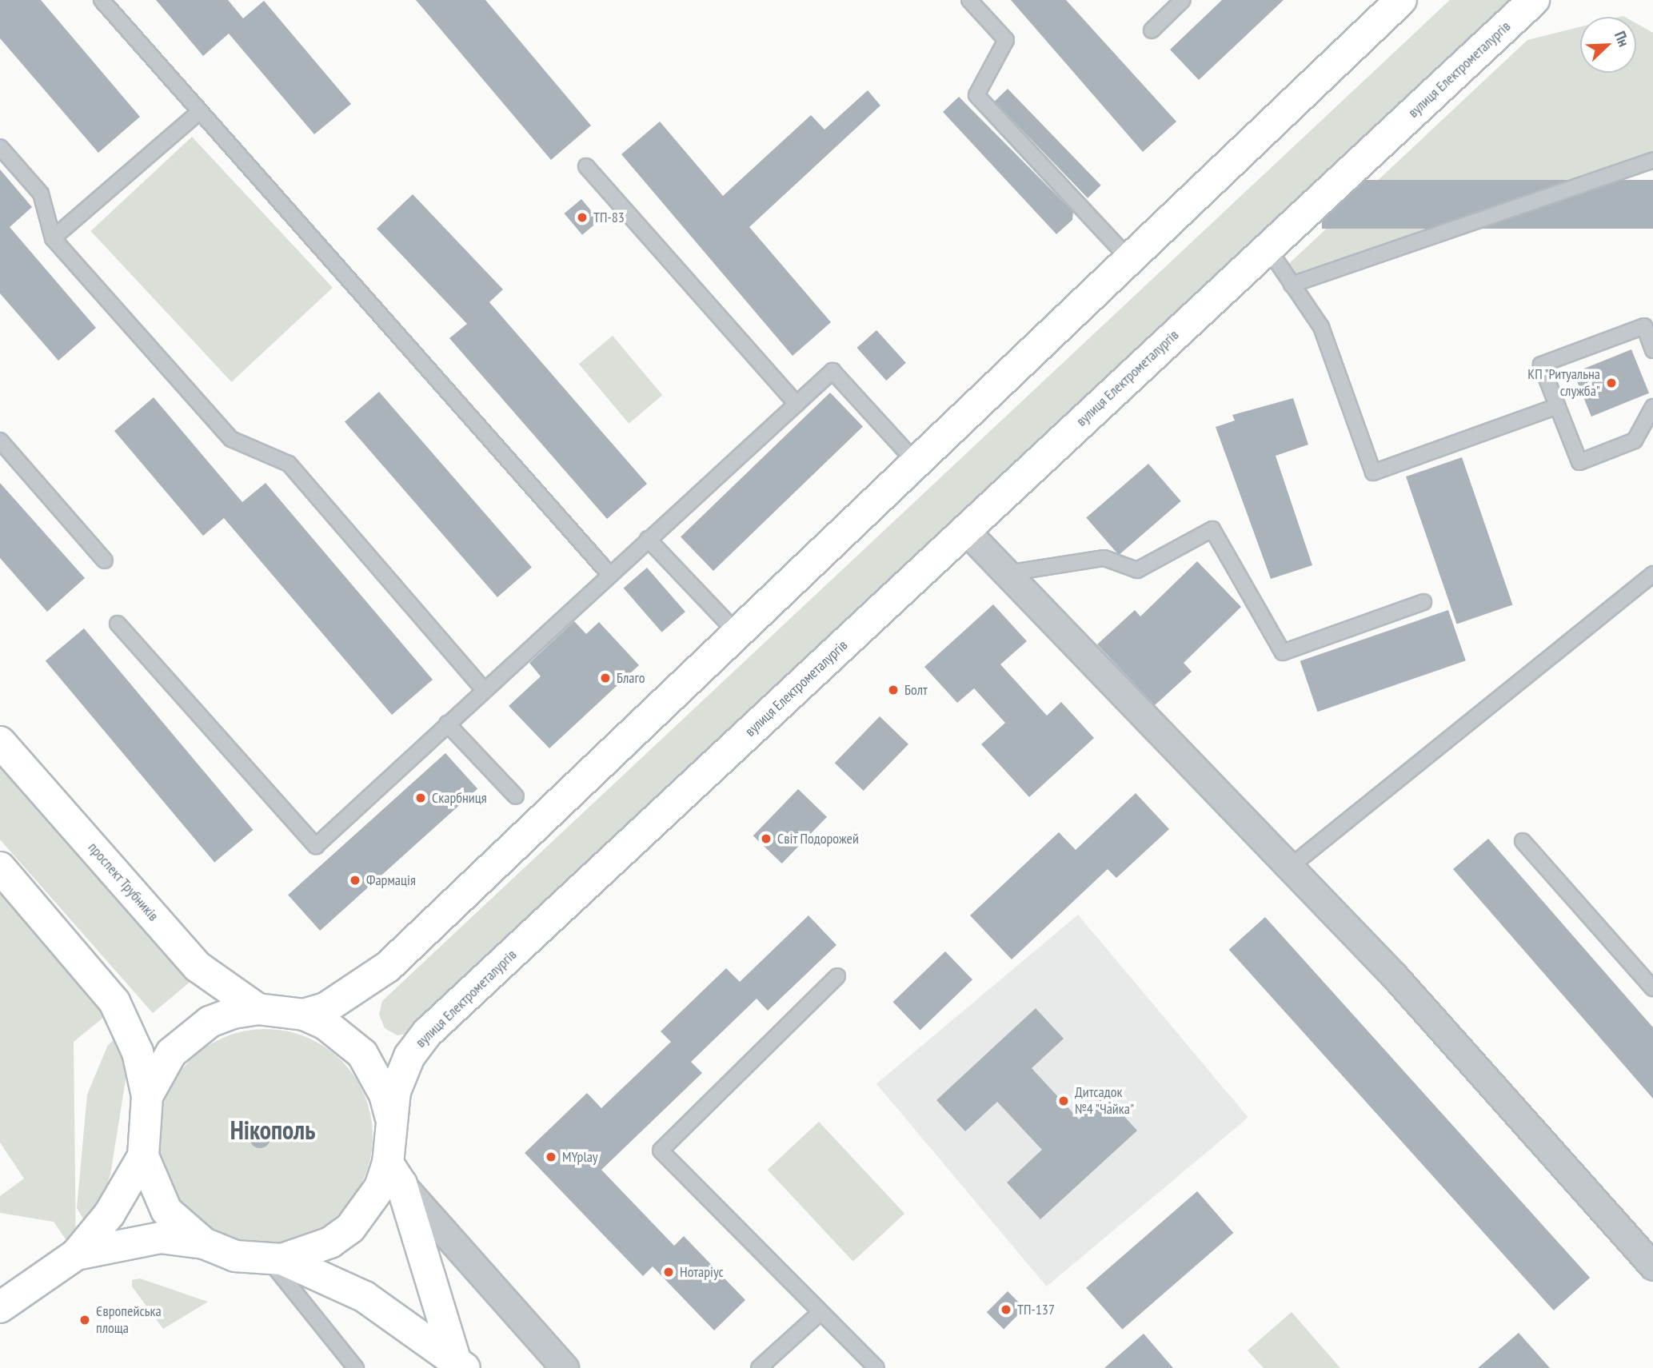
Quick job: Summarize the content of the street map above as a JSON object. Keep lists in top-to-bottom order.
{
  "streets": {
    "main road": ["вулиця Електрометалургів", "проспект Трубників"]
  },
  "crossings": [
    ["вулиця Електрометалургів", "проспект Трубників"]
  ],
  "districts": ["Нікополь"],
  "places": [
    "ТП-83",
    "КП \"Ритуальна служба\"",
    "Благо",
    "Болт",
    "Скарбниця",
    "Світ Подорожей",
    "Фармація",
    "Дитсадок №4 \"Чайка\"",
    "MYplay",
    "Нотаріус",
    "ТП-137",
    "Європейська площа"
  ],
  "north": "top right"
}
